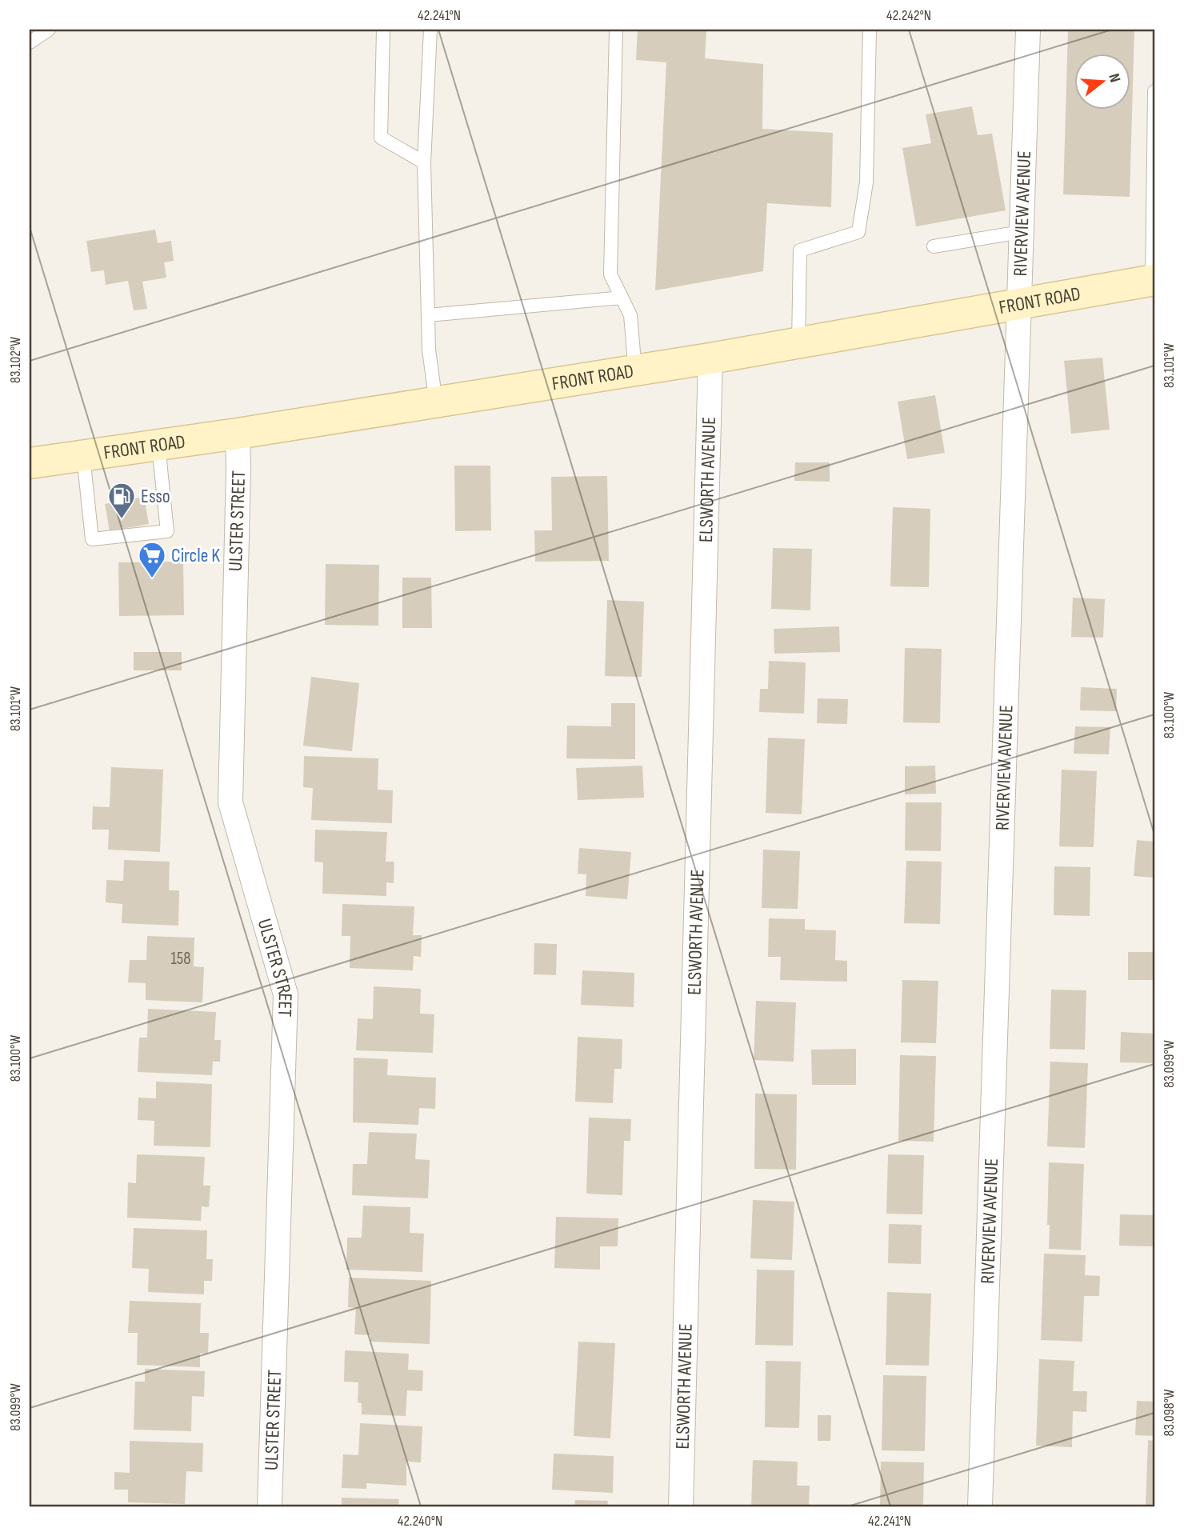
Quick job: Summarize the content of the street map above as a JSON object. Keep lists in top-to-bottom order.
{
  "streets": {
    "main road": ["FRONT ROAD"],
    "street": ["RIVERVIEW AVENUE", "ELSWORTH AVENUE", "ULSTER STREET"]
  },
  "crossings": [
    ["RIVERVIEW AVENUE", "FRONT ROAD"],
    ["FRONT ROAD", "ELSWORTH AVENUE"],
    ["FRONT ROAD", "ULSTER STREET"]
  ],
  "places": {
    "fuel station": ["Esso"],
    "supermarket": ["Circle K"]
  },
  "house_numbers": ["158"],
  "north": "right",
  "coordinates": [
    "42.241°N",
    "42.242°N",
    "83.102°W",
    "83.101°W",
    "83.100°W",
    "83.099°W",
    "83.098°W",
    "42.240°N"
  ]
}
